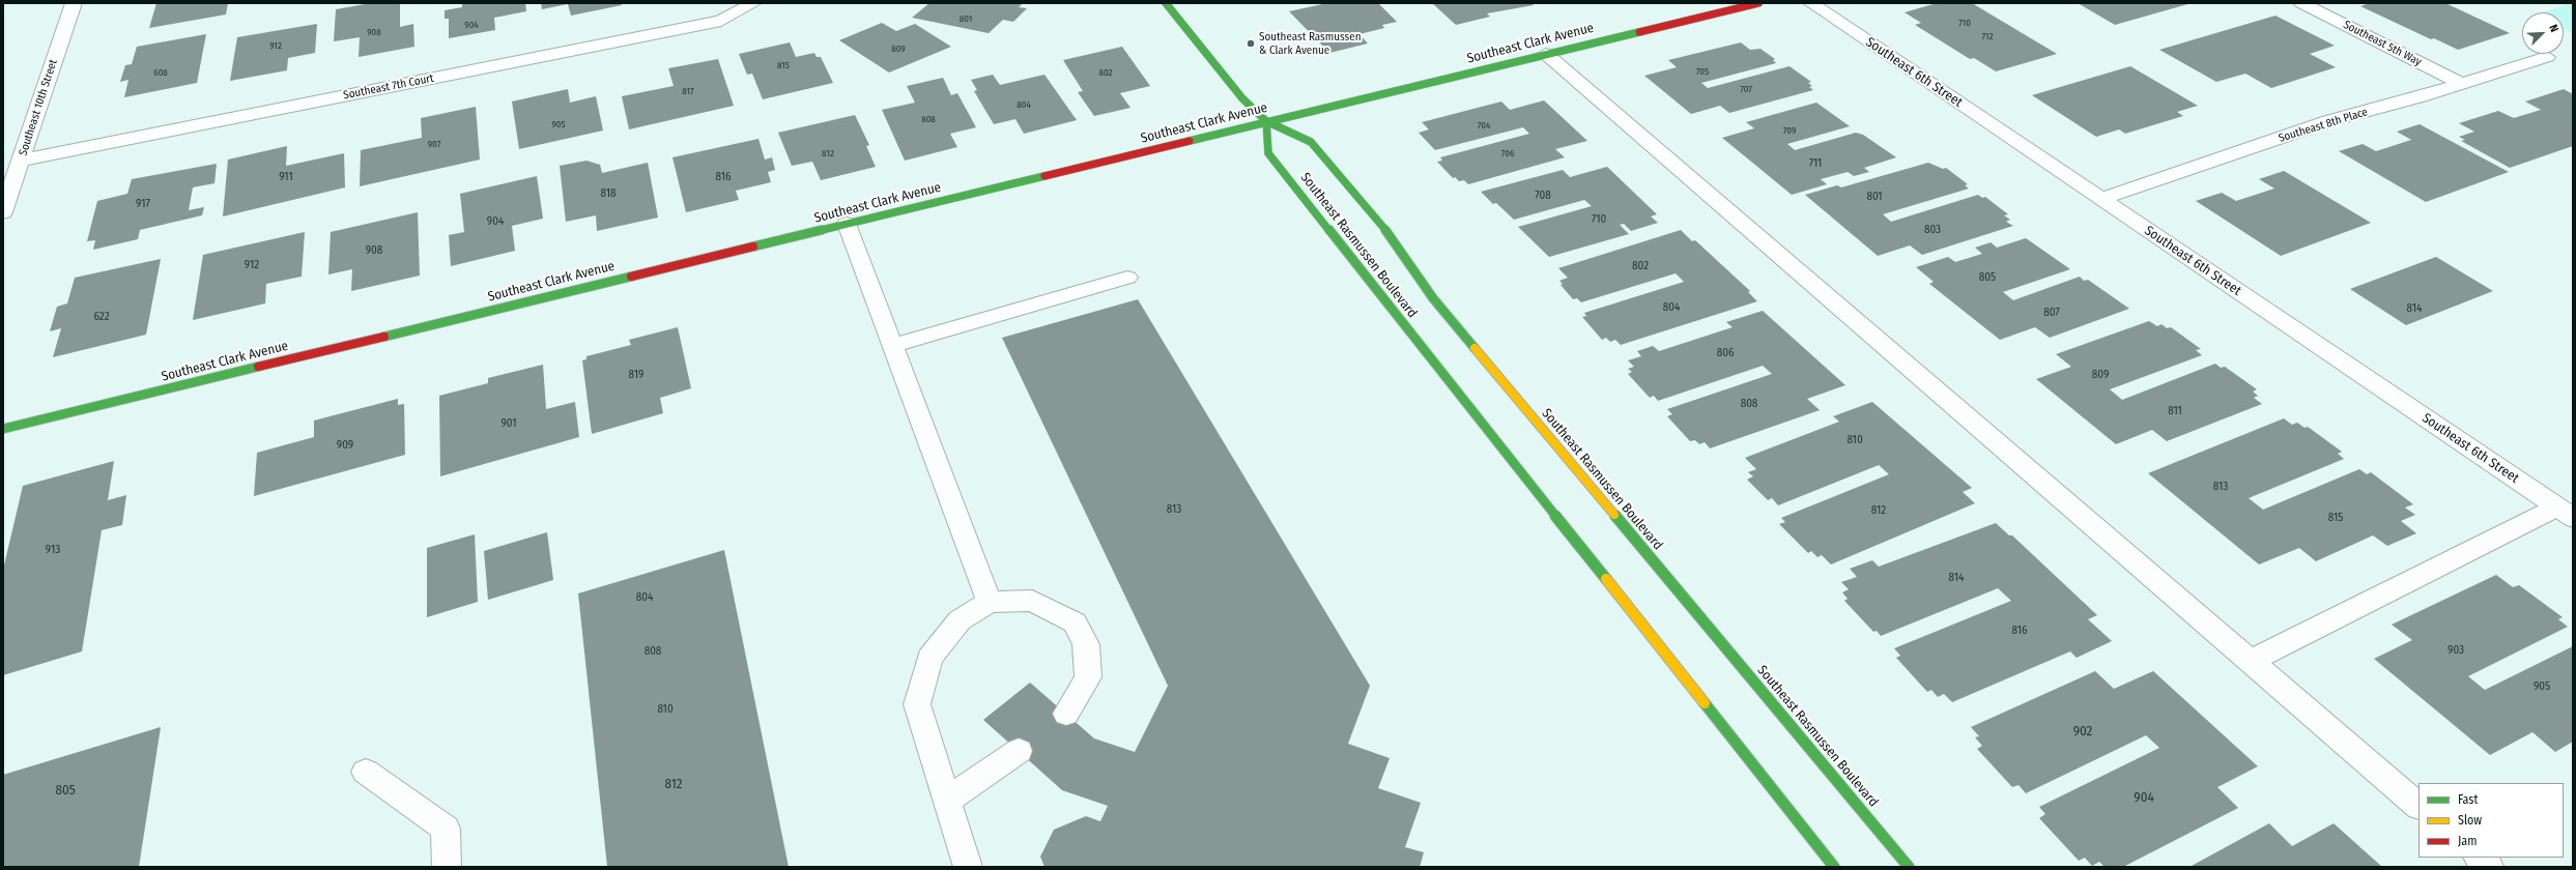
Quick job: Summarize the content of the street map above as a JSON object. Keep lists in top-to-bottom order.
{
  "streets": {
    "street": [
      "Southeast Clark Avenue",
      "Southeast 5th Way",
      "Southeast 6th Street",
      "Southeast 7th Court",
      "Southeast 10th Street",
      "Southeast 8th Place",
      "Southeast Rasmussen Boulevard"
    ]
  },
  "crossings": [
    ["Southeast Clark Avenue", "Southeast Rasmussen Boulevard"],
    ["Southeast 5th Way", "Southeast 8th Place"],
    ["Southeast 6th Street", "Southeast 8th Place"],
    ["Southeast 7th Court", "Southeast 10th Street"]
  ],
  "places": ["Southeast Rasmussen & Clark Avenue"],
  "house_numbers": [
    "801",
    "710",
    "904",
    "908",
    "712",
    "912",
    "809",
    "815",
    "705",
    "608",
    "802",
    "707",
    "817",
    "804",
    "808",
    "905",
    "704",
    "709",
    "907",
    "812",
    "706",
    "711",
    "911",
    "816",
    "818",
    "708",
    "801",
    "917",
    "710",
    "904",
    "803",
    "908",
    "912",
    "802",
    "805",
    "804",
    "814",
    "807",
    "622",
    "806",
    "819",
    "809",
    "808",
    "811",
    "901",
    "810",
    "909",
    "813",
    "813",
    "812",
    "815",
    "913",
    "814",
    "804",
    "816",
    "903",
    "808",
    "905",
    "810",
    "902",
    "812",
    "805",
    "904"
  ],
  "legend": ["Fast", "Slow", "Jam"],
  "north": "top right"
}
